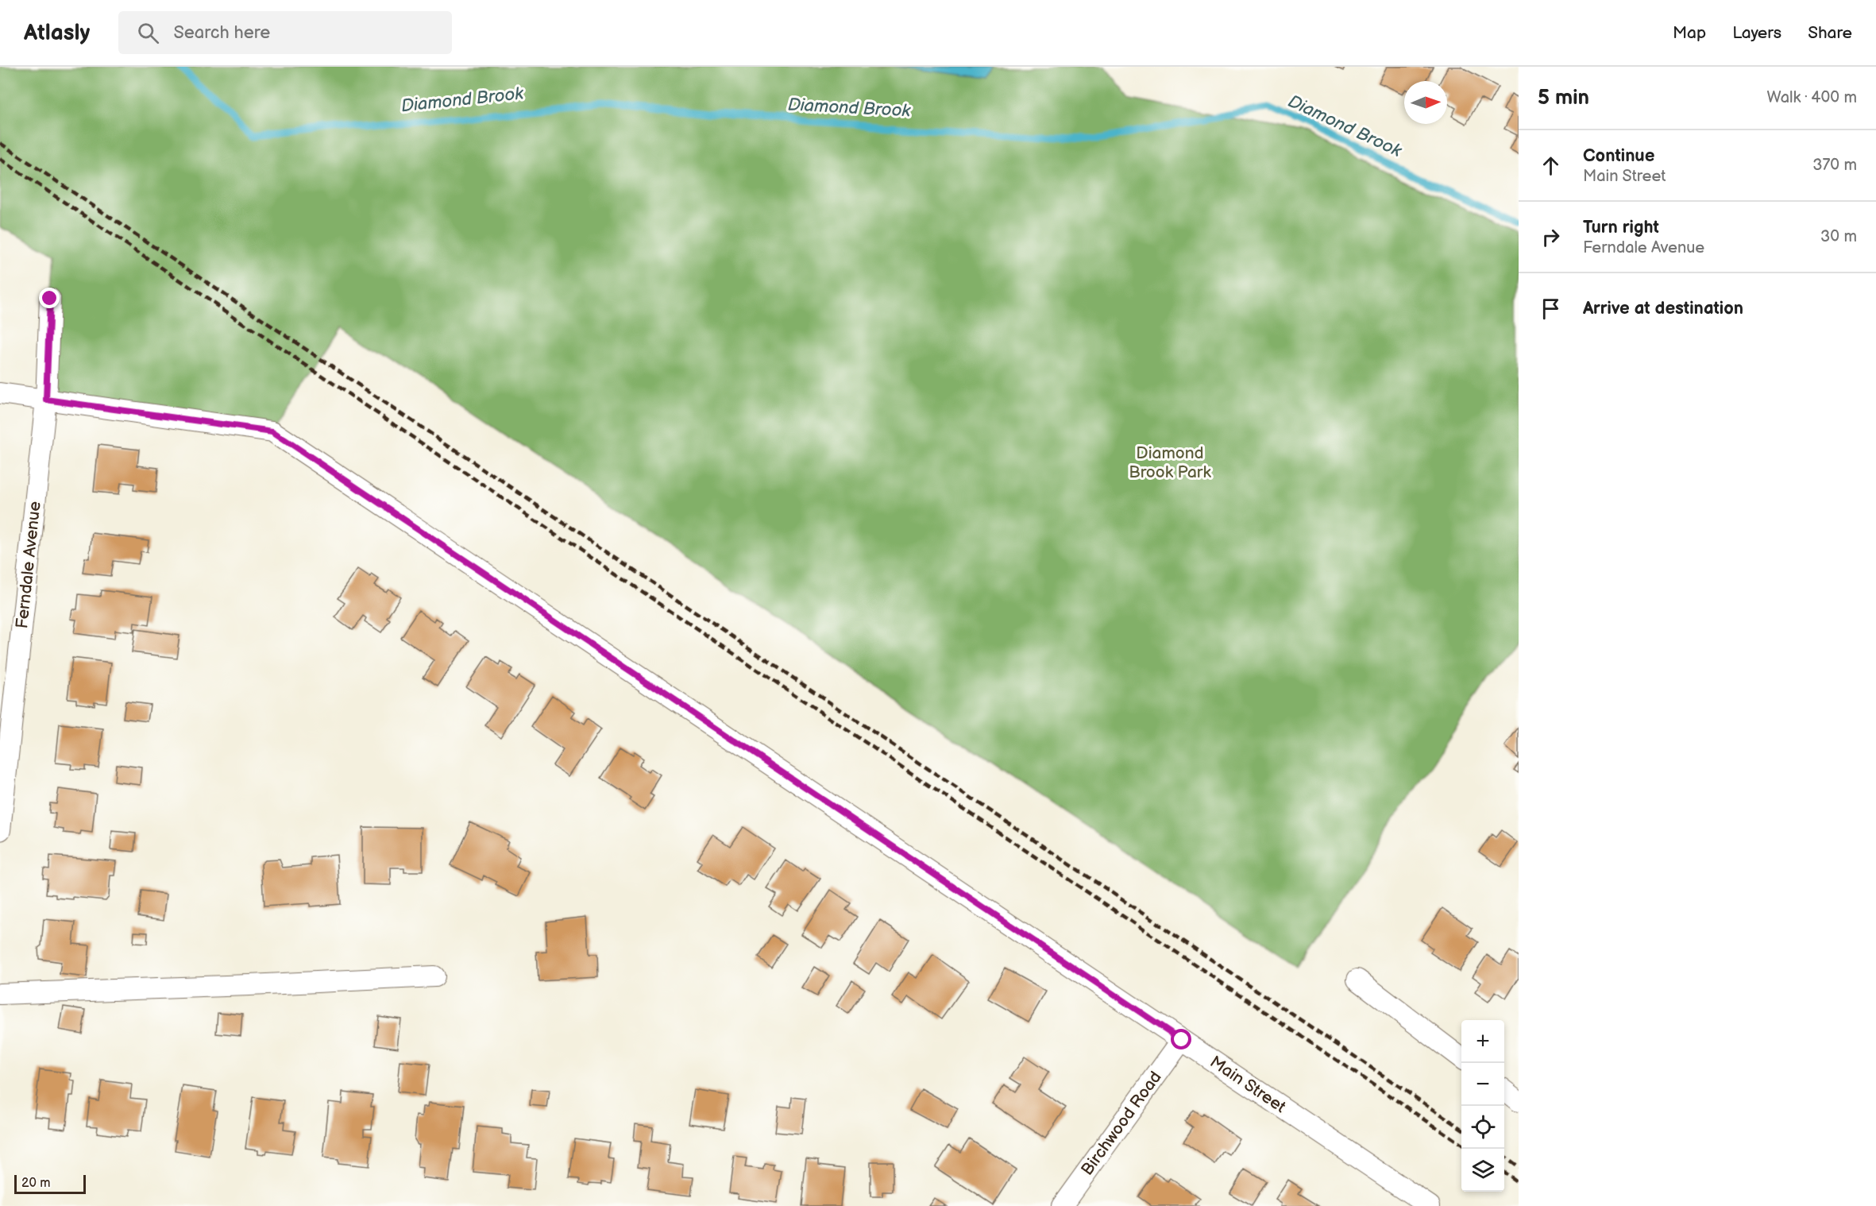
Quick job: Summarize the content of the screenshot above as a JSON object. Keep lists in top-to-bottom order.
{
  "streets": {
    "street": ["Ferndale Avenue", "Main Street", "Birchwood Road"]
  },
  "crossings": [
    ["Ferndale Avenue", "Main Street"],
    ["Main Street", "Birchwood Road"]
  ],
  "water": ["Diamond Brook"],
  "parks": ["Diamond Brook Park"],
  "scale_bar": "20 m",
  "north": "right",
  "page": {
    "header": "Atlasly",
    "search": "Search here",
    "nav": ["Map", "Layers", "Share"],
    "heading": ["5 min", "Walk · 400 m"],
    "list": [
      ["Continue", "Main Street", "370 m"],
      ["Turn right", "Ferndale Avenue", "30 m"],
      "Arrive at destination"
    ],
    "map_buttons": ["+", "−"],
    "scale": "20 m"
  }
}
